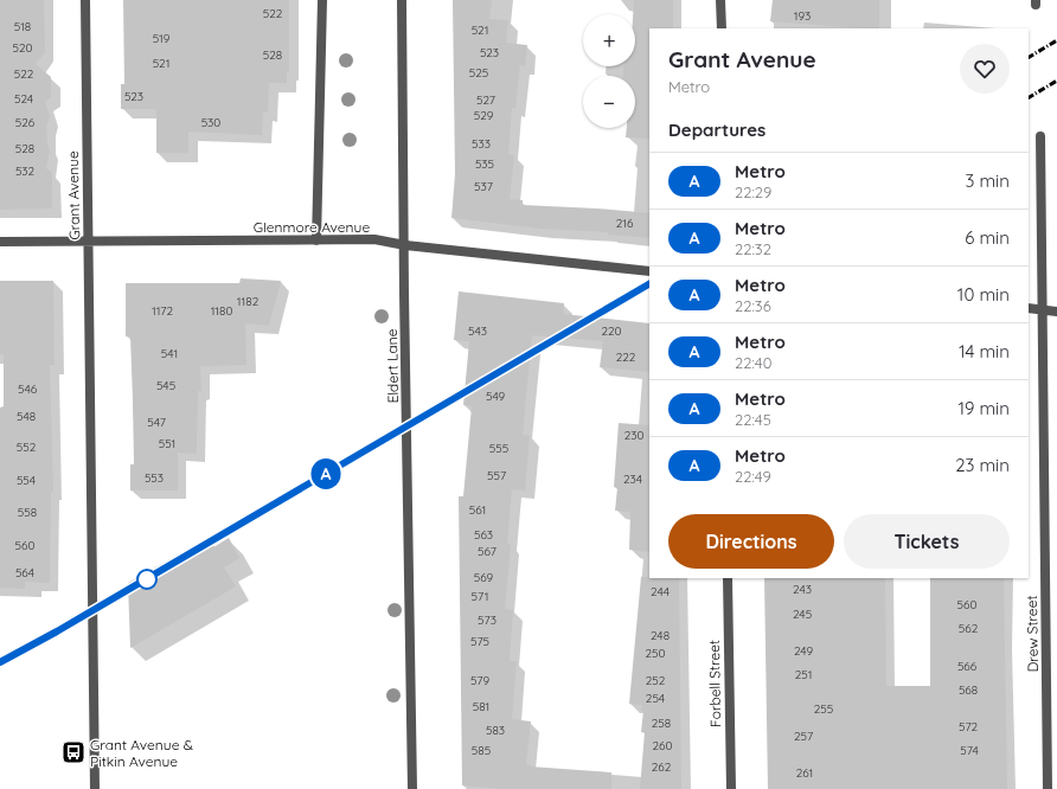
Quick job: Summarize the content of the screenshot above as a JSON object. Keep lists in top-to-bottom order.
{
  "streets": {
    "street": [
      "Grant Avenue",
      "Glenmore Avenue",
      "Eldert Lane",
      "Drew Street",
      "Forbell Street"
    ]
  },
  "crossings": [
    ["Grant Avenue", "Glenmore Avenue"],
    ["Glenmore Avenue", "Eldert Lane"]
  ],
  "places": {
    "bus stop": ["Grant Avenue & Pitkin Avenue"]
  },
  "lines": ["metro line A"],
  "house_numbers": [
    "522",
    "193",
    "518",
    "521",
    "519",
    "520",
    "523",
    "528",
    "521",
    "525",
    "522",
    "523",
    "524",
    "527",
    "529",
    "526",
    "530",
    "533",
    "528",
    "535",
    "532",
    "537",
    "216",
    "1182",
    "1172",
    "1180",
    "543",
    "220",
    "541",
    "222",
    "545",
    "546",
    "549",
    "548",
    "547",
    "230",
    "551",
    "552",
    "555",
    "557",
    "553",
    "234",
    "554",
    "561",
    "558",
    "563",
    "560",
    "567",
    "564",
    "569",
    "243",
    "244",
    "571",
    "560",
    "245",
    "573",
    "562",
    "248",
    "575",
    "249",
    "250",
    "566",
    "251",
    "579",
    "252",
    "568",
    "254",
    "581",
    "255",
    "258",
    "572",
    "583",
    "257",
    "260",
    "585",
    "574",
    "262",
    "261"
  ],
  "page": {
    "on_map": "A",
    "map_buttons": ["+", "−"],
    "heading": [
      ["Grant Avenue", "Metro"],
      "Departures"
    ],
    "list": [
      {
        "mark": "A",
        "name": "Metro",
        "note": "22:29",
        "value": "3 min"
      },
      {
        "mark": "A",
        "name": "Metro",
        "note": "22:32",
        "value": "6 min"
      },
      {
        "mark": "A",
        "name": "Metro",
        "note": "22:36",
        "value": "10 min"
      },
      {
        "mark": "A",
        "name": "Metro",
        "note": "22:40",
        "value": "14 min"
      },
      {
        "mark": "A",
        "name": "Metro",
        "note": "22:45",
        "value": "19 min"
      },
      {
        "mark": "A",
        "name": "Metro",
        "note": "22:49",
        "value": "23 min"
      }
    ],
    "buttons": ["Directions", "Tickets"]
  }
}
